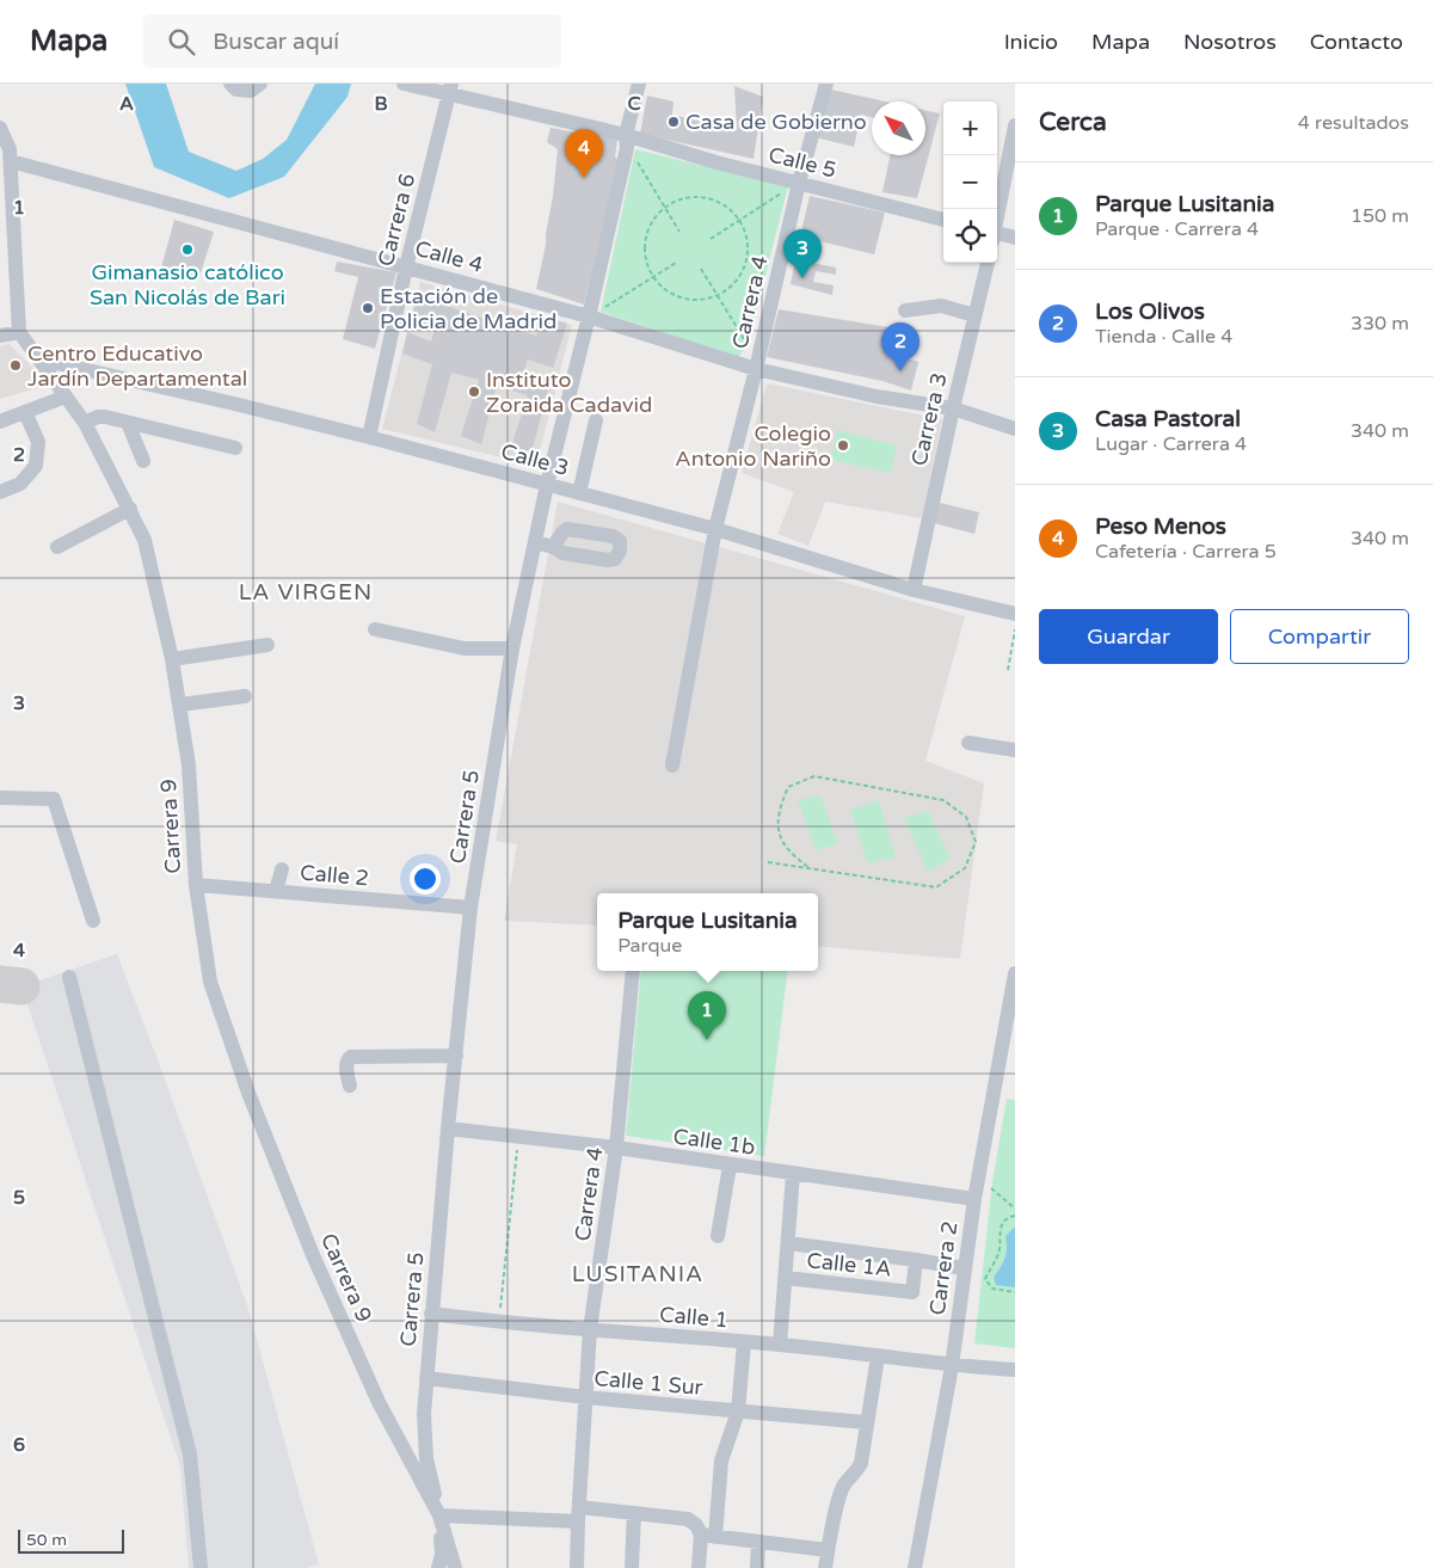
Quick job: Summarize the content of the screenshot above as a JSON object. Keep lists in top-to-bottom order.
{
  "streets": {
    "street": [
      "Calle 5",
      "Carrera 6",
      "Calle 4",
      "Carrera 4",
      "Carrera 3",
      "Calle 3",
      "Carrera 5",
      "Carrera 9",
      "Calle 2",
      "Calle 1b",
      "Calle 1A",
      "Carrera 2",
      "Calle 1",
      "Calle 1 Sur"
    ]
  },
  "crossings": [
    ["Calle 5", "Carrera 6"],
    ["Calle 5", "Carrera 4"],
    ["Calle 5", "Carrera 5"],
    ["Carrera 6", "Calle 4"],
    ["Carrera 6", "Calle 3"],
    ["Calle 4", "Carrera 4"],
    ["Calle 4", "Carrera 3"],
    ["Calle 4", "Carrera 5"],
    ["Carrera 4", "Calle 3"],
    ["Carrera 4", "Calle 1b"],
    ["Carrera 4", "Calle 1"],
    ["Carrera 4", "Calle 1 Sur"],
    ["Carrera 3", "Calle 3"],
    ["Calle 3", "Carrera 5"],
    ["Calle 3", "Carrera 9"],
    ["Carrera 5", "Carrera 9"],
    ["Carrera 5", "Calle 2"],
    ["Carrera 5", "Calle 1b"],
    ["Carrera 5", "Calle 1"],
    ["Carrera 5", "Calle 1 Sur"],
    ["Carrera 9", "Calle 2"],
    ["Calle 1b", "Carrera 2"],
    ["Carrera 2", "Calle 1"]
  ],
  "districts": ["LA VIRGEN", "LUSITANIA"],
  "places": [
    "Casa de Gobierno",
    "Gimanasio católico San Nicolás de Bari",
    "Estación de Policia de Madrid",
    "Centro Educativo Jardín Departamental",
    "Instituto Zoraida Cadavid",
    "Colegio Antonio Nariño"
  ],
  "scale_bar": "50 m",
  "north": "top left",
  "page": {
    "header": "Mapa",
    "search": "Buscar aquí",
    "nav": [
      "Inicio",
      "Mapa",
      "Nosotros",
      "Contacto"
    ],
    "heading": ["Cerca", "4 resultados"],
    "map_buttons": ["+", "−"],
    "pins": [
      "4",
      "3",
      "2",
      "1"
    ],
    "list": [
      {
        "mark": "1",
        "name": "Parque Lusitania",
        "note": "Parque · Carrera 4",
        "value": "150 m"
      },
      {
        "mark": "2",
        "name": "Los Olivos",
        "note": "Tienda · Calle 4",
        "value": "330 m"
      },
      {
        "mark": "3",
        "name": "Casa Pastoral",
        "note": "Lugar · Carrera 4",
        "value": "340 m"
      },
      {
        "mark": "4",
        "name": "Peso Menos",
        "note": "Cafetería · Carrera 5",
        "value": "340 m"
      }
    ],
    "buttons": ["Guardar", "Compartir"],
    "popup": ["Parque Lusitania", "Parque"],
    "scale": "50 m"
  },
  "grid": {
    "columns": ["A", "B", "C"],
    "rows": [
      "1",
      "2",
      "3",
      "4",
      "5",
      "6"
    ]
  }
}
